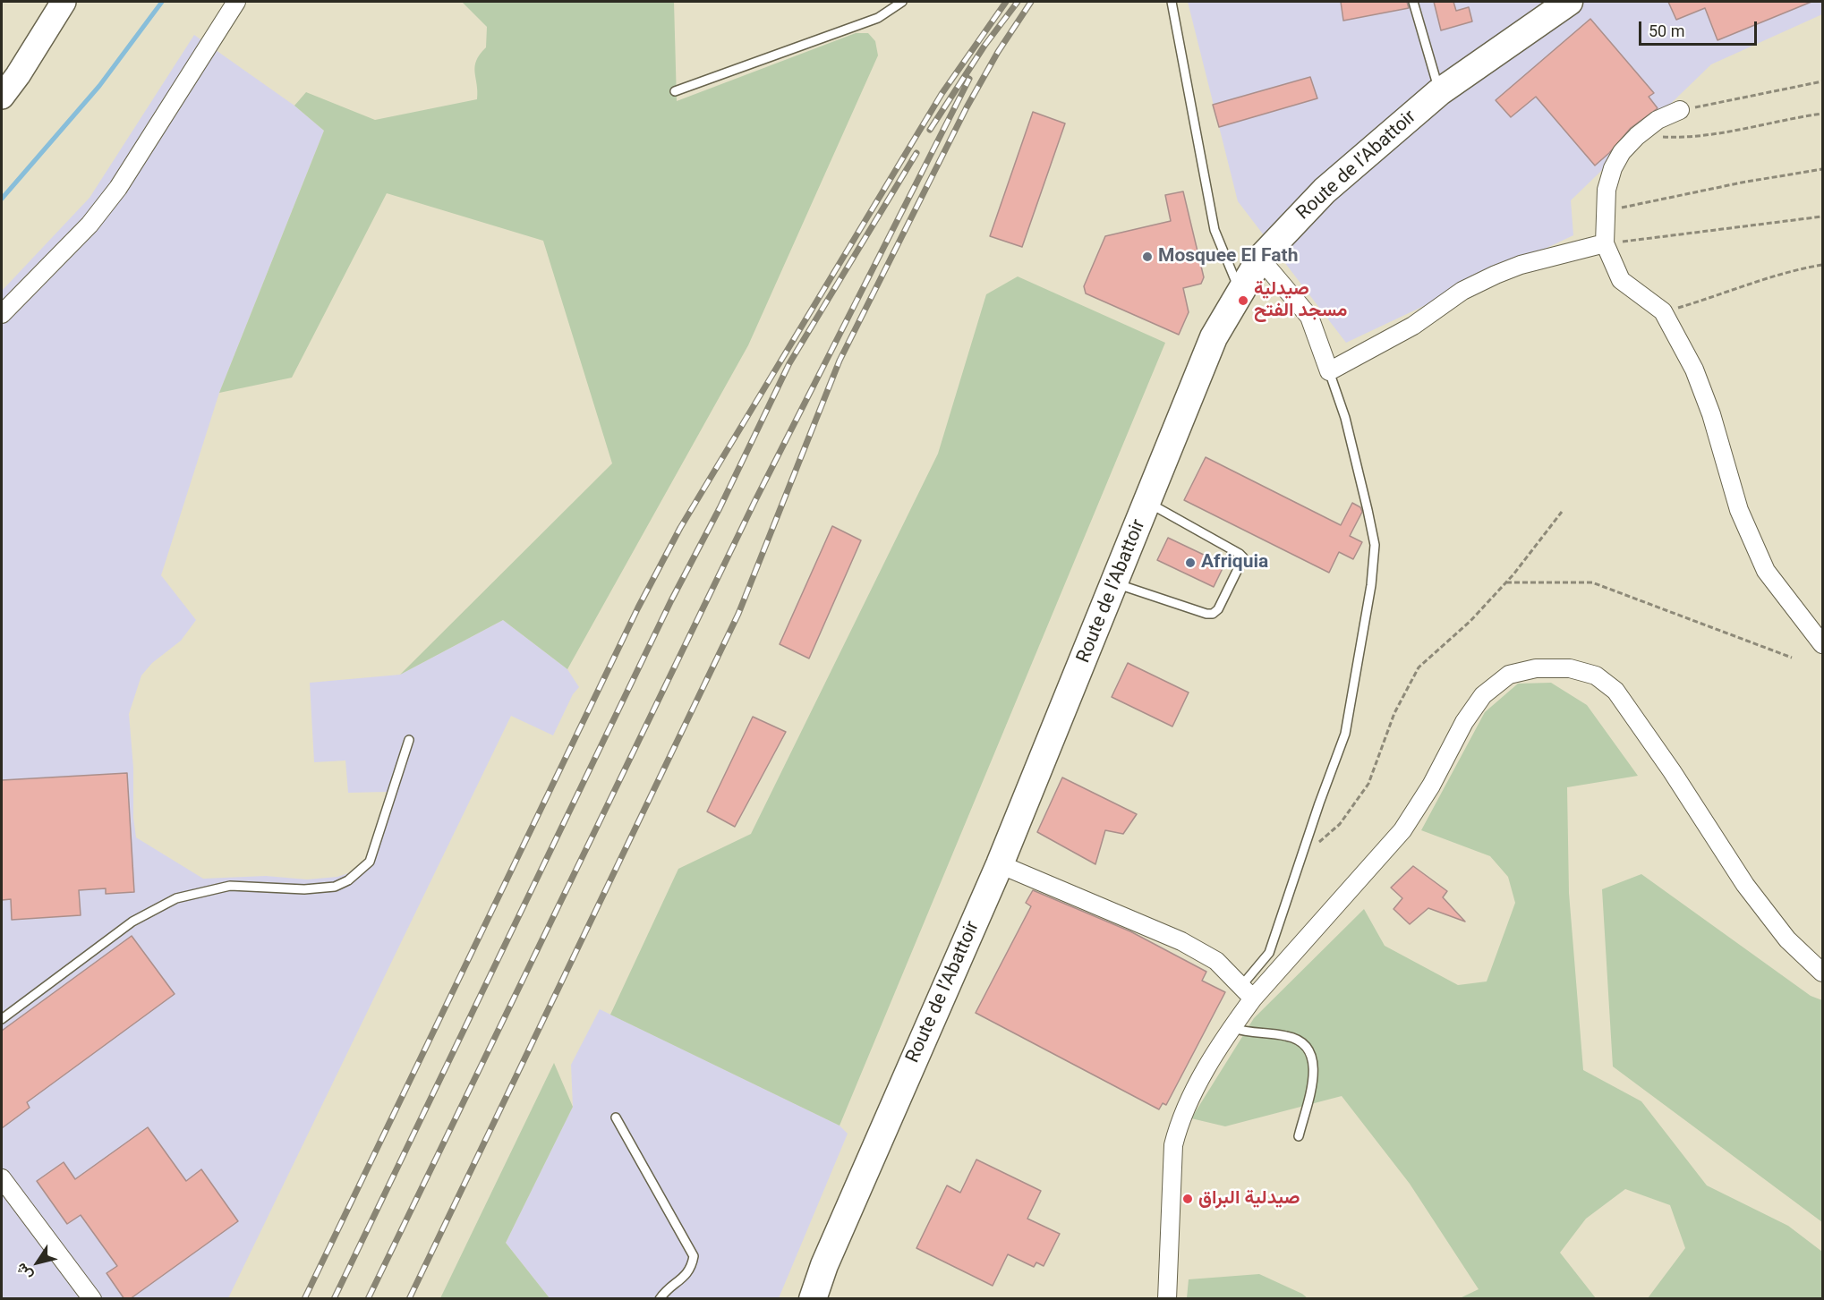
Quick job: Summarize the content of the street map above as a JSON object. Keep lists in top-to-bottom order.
{
  "streets": {
    "main road": ["Route de l’Abattoir"]
  },
  "places": [
    "Mosquee El Fath",
    "صيدلية مسجد الفتح",
    "Afriquia",
    "صيدلية البراق"
  ],
  "scale_bar": "50 m",
  "north": "bottom left"
}
